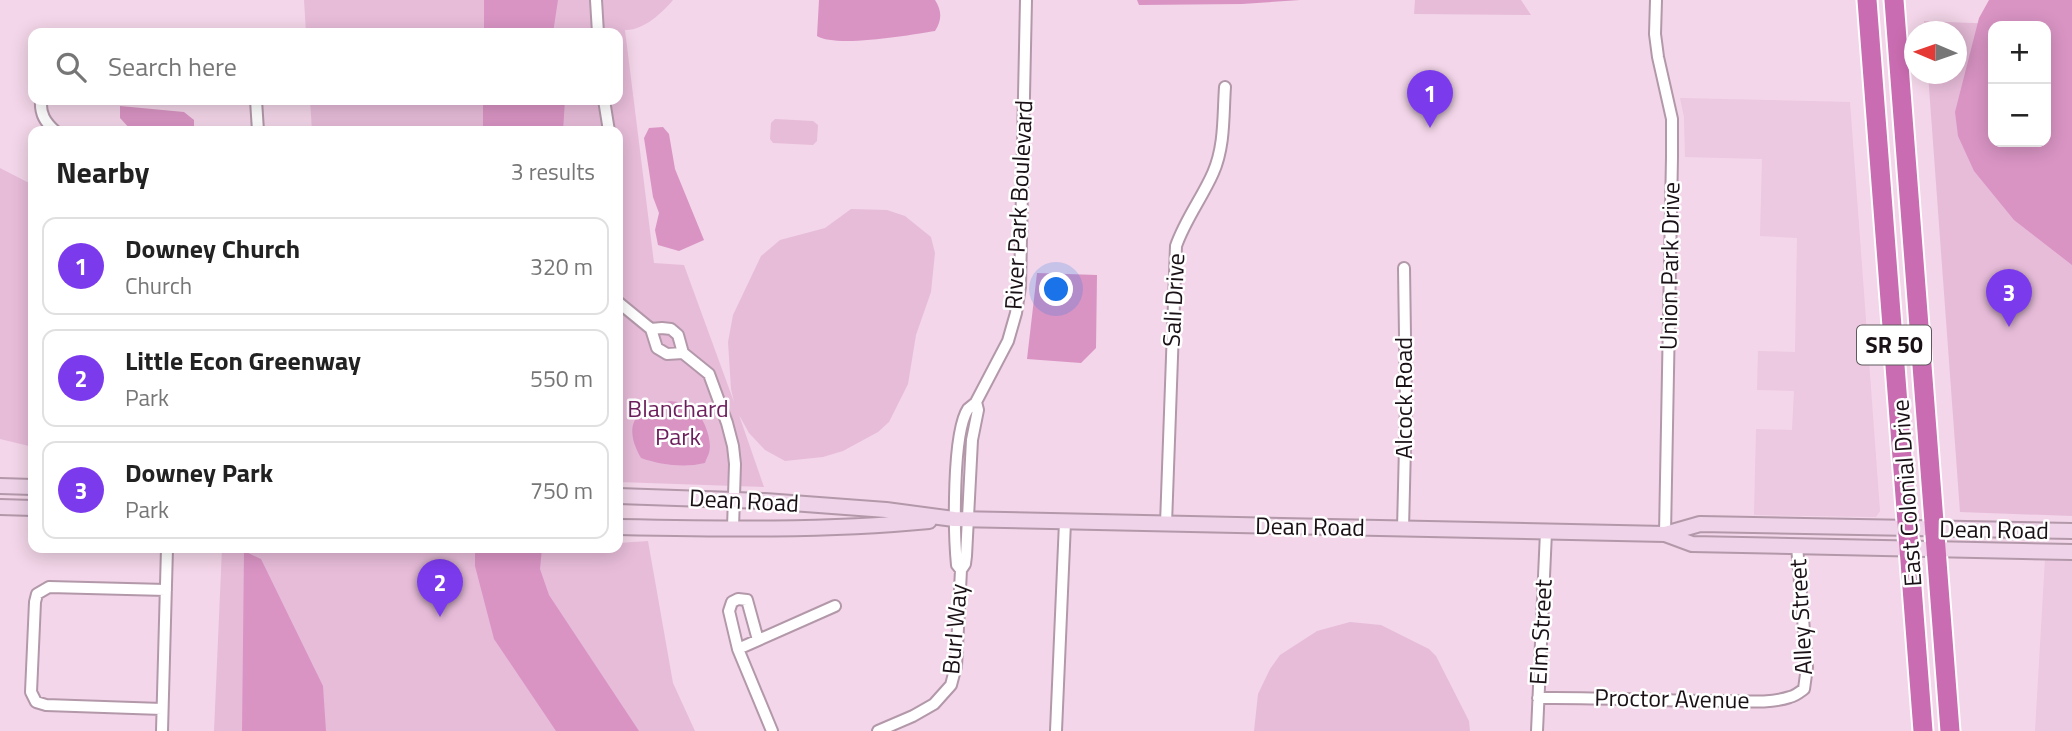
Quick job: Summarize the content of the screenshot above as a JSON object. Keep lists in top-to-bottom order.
{
  "streets": {
    "highway": ["SR 50", "East Colonial Drive"],
    "main road": ["Dean Road"],
    "street": [
      "River Park Boulevard",
      "Union Park Drive",
      "Sali Drive",
      "Alcock Road",
      "Alley Street",
      "Burl Way",
      "Elm Street",
      "Proctor Avenue"
    ]
  },
  "crossings": [
    ["River Park Boulevard", "Dean Road"],
    ["River Park Boulevard", "Burl Way"],
    ["Union Park Drive", "Dean Road"],
    ["Sali Drive", "Dean Road"],
    ["Alcock Road", "Dean Road"],
    ["East Colonial Drive", "Dean Road"],
    ["Dean Road", "Alley Street"],
    ["Dean Road", "Burl Way"],
    ["Dean Road", "Elm Street"],
    ["Alley Street", "Proctor Avenue"],
    ["Elm Street", "Proctor Avenue"]
  ],
  "parks": ["Blanchard Park"],
  "north": "left",
  "page": {
    "map_buttons": ["+", "−"],
    "search": "Search here",
    "pins": ["1", "3", "2"],
    "heading": ["Nearby", "3 results"],
    "list": [
      {
        "mark": "1",
        "name": "Downey Church",
        "note": "Church",
        "value": "320 m"
      },
      {
        "mark": "2",
        "name": "Little Econ Greenway",
        "note": "Park",
        "value": "550 m"
      },
      {
        "mark": "3",
        "name": "Downey Park",
        "note": "Park",
        "value": "750 m"
      }
    ]
  }
}
